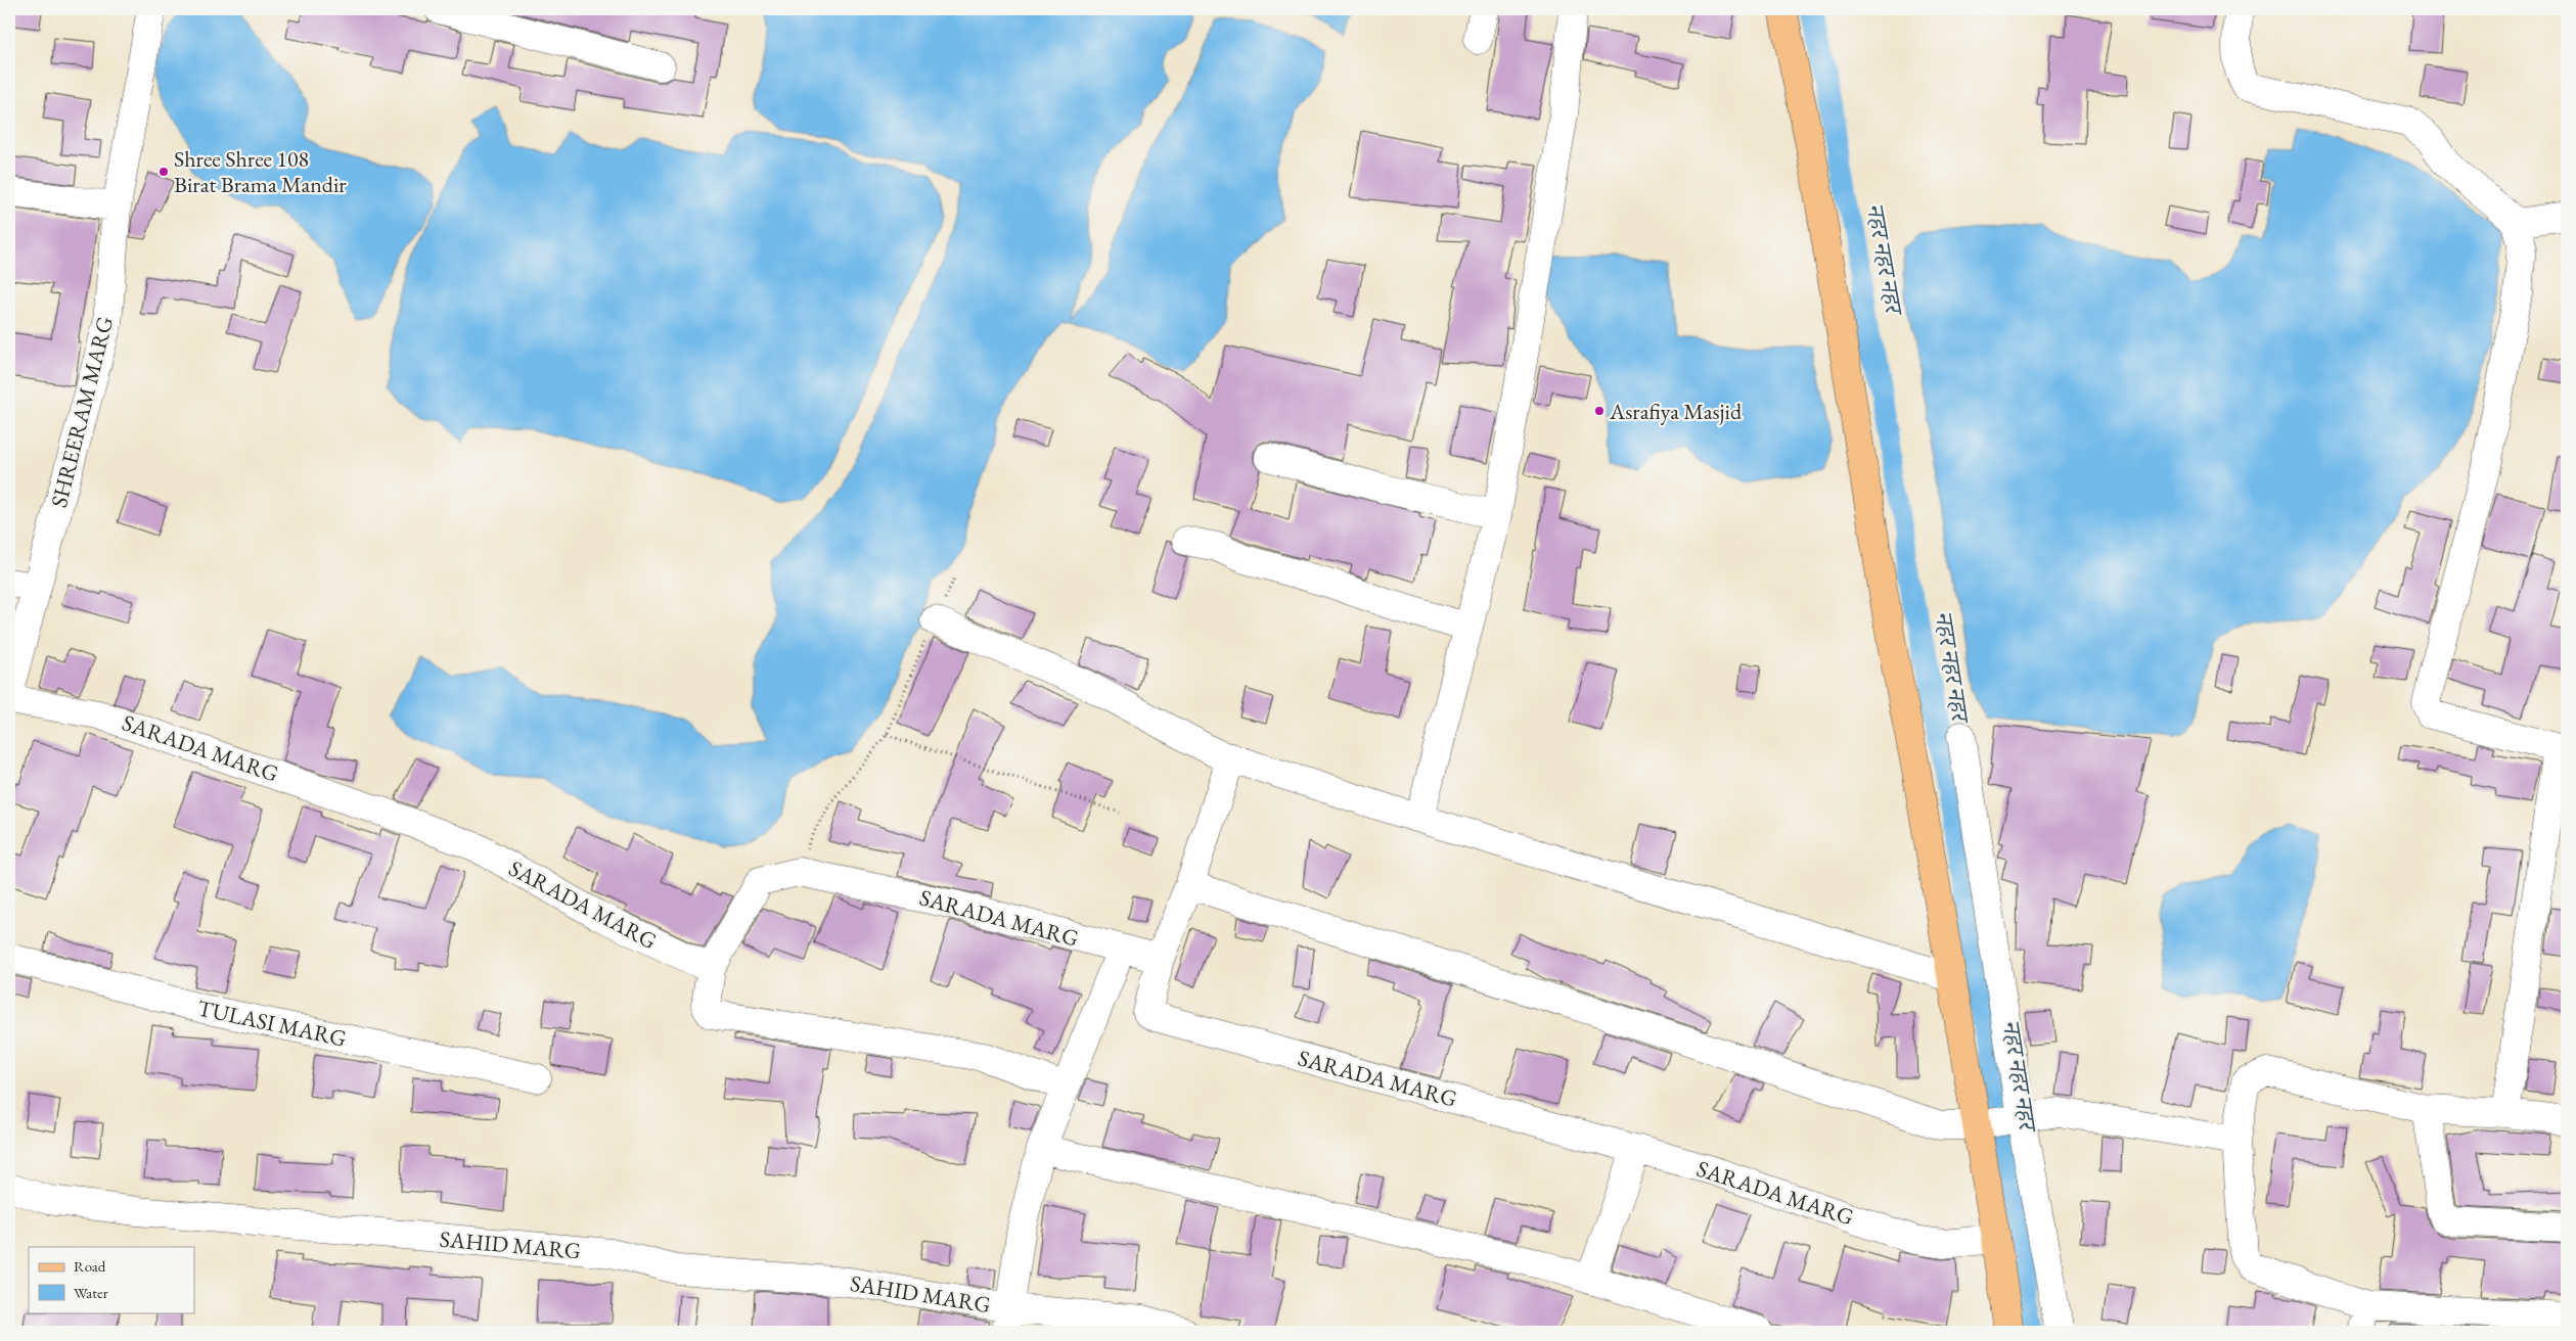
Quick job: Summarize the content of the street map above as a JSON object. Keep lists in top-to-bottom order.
{
  "streets": {
    "street": [
      "SHREERAM MARG",
      "SARADA MARG",
      "TULASI MARG",
      "SAHID MARG"
    ]
  },
  "water": ["नहर नहर नहर"],
  "places": ["Shree Shree 108 Birat Brama Mandir", "Asrafiya Masjid"],
  "legend": ["Road", "Water"]
}
